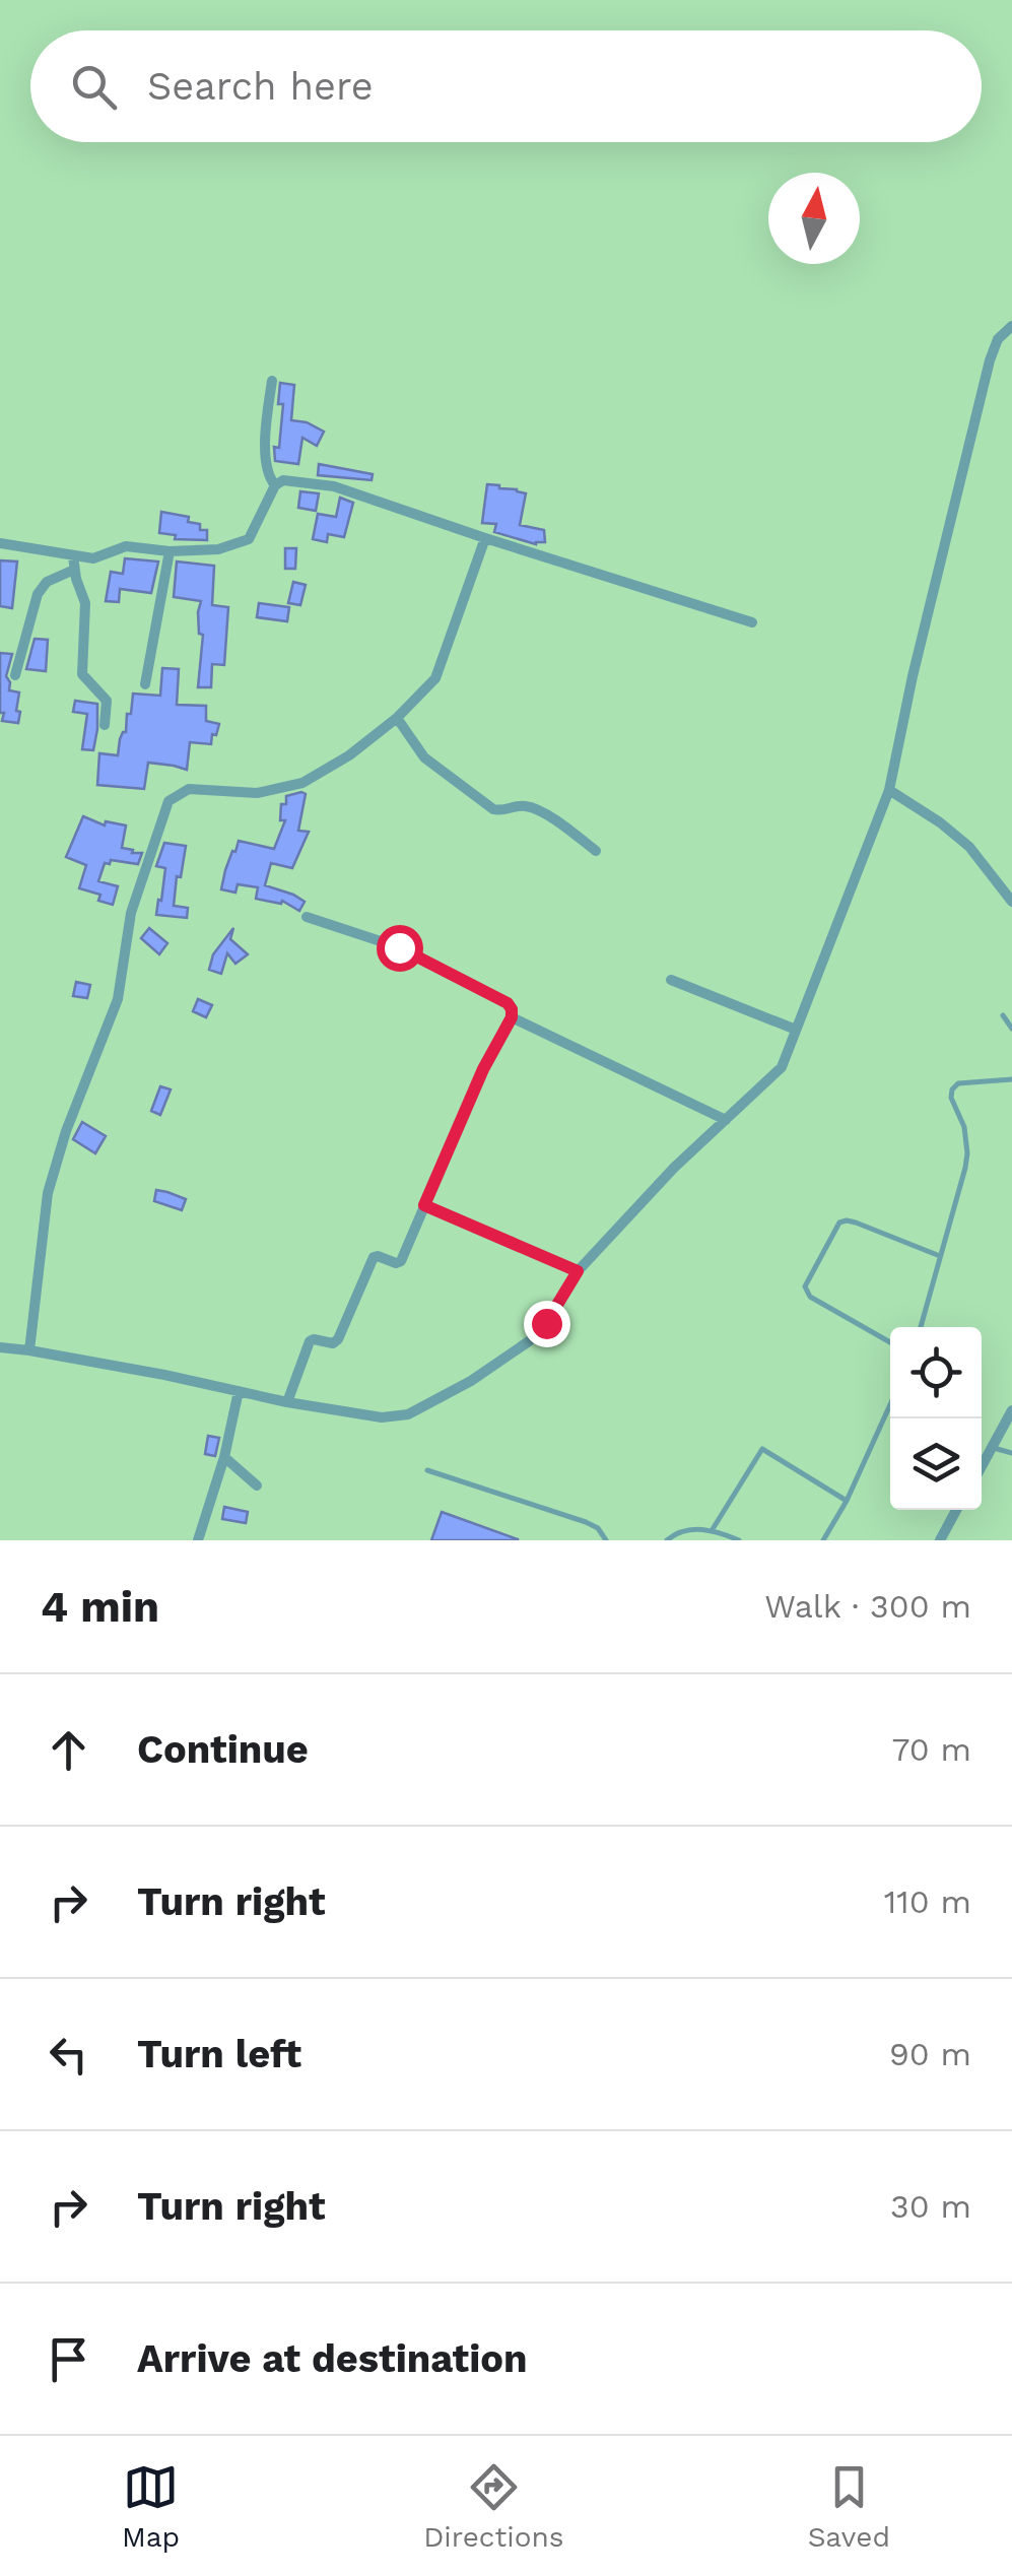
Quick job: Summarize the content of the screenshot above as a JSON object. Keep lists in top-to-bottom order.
{
  "north": "top",
  "page": {
    "search": "Search here",
    "heading": ["4 min", "Walk · 300 m"],
    "list": [
      ["Continue", "70 m"],
      ["Turn right", "110 m"],
      ["Turn left", "90 m"],
      ["Turn right", "30 m"],
      "Arrive at destination"
    ],
    "nav": ["Map", "Directions", "Saved"]
  }
}
